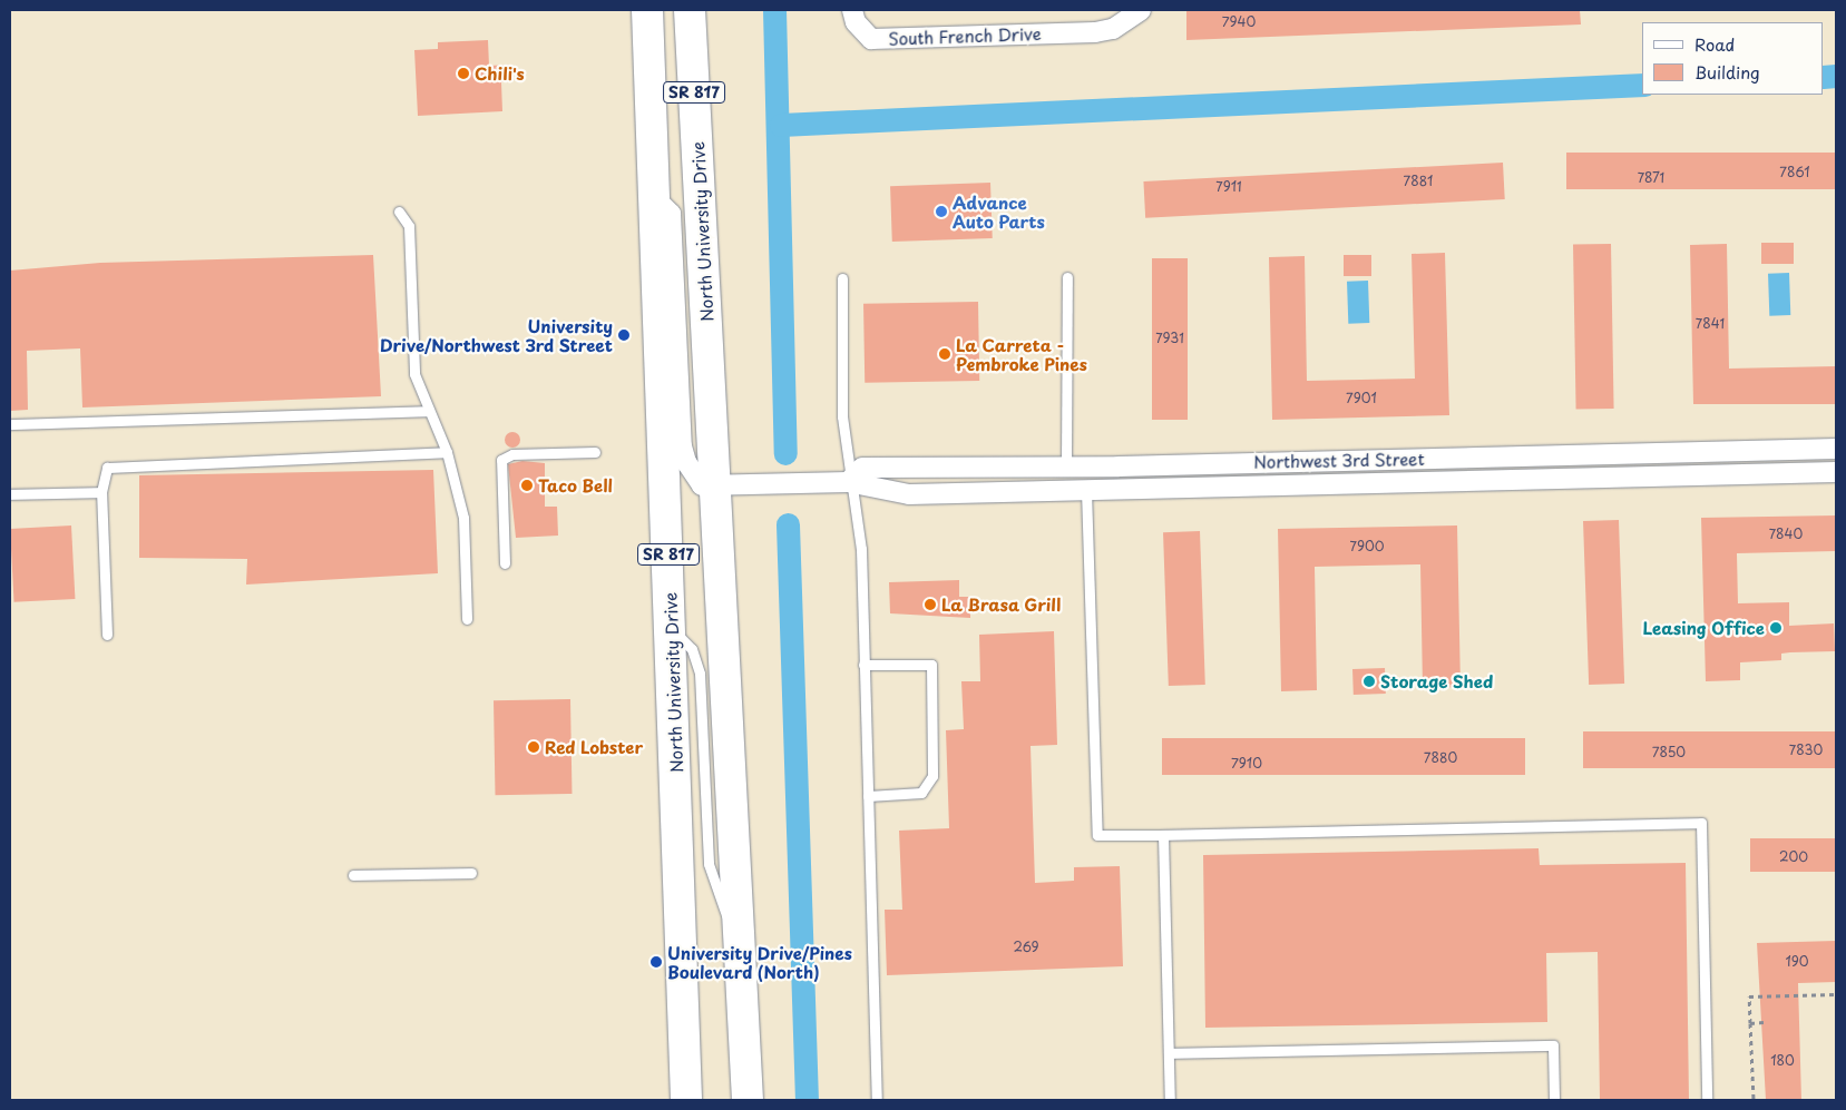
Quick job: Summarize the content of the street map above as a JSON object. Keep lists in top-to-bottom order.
{
  "streets": {
    "main road": ["SR 817", "North University Drive"],
    "street": ["South French Drive", "Northwest 3rd Street"]
  },
  "crossings": [
    ["North University Drive", "Northwest 3rd Street"]
  ],
  "places": [
    "Chili's",
    "Advance Auto Parts",
    "University Drive/Northwest 3rd Street",
    "La Carreta - Pembroke Pines",
    "Taco Bell",
    "La Brasa Grill",
    "Leasing Office",
    "Storage Shed",
    "Red Lobster",
    "University Drive/Pines Boulevard (North)"
  ],
  "house_numbers": [
    "7940",
    "7861",
    "7871",
    "7881",
    "7911",
    "7841",
    "7931",
    "7901",
    "7840",
    "7900",
    "7830",
    "7850",
    "7880",
    "7910",
    "200",
    "269",
    "190",
    "180"
  ],
  "legend": ["Road", "Building"]
}
